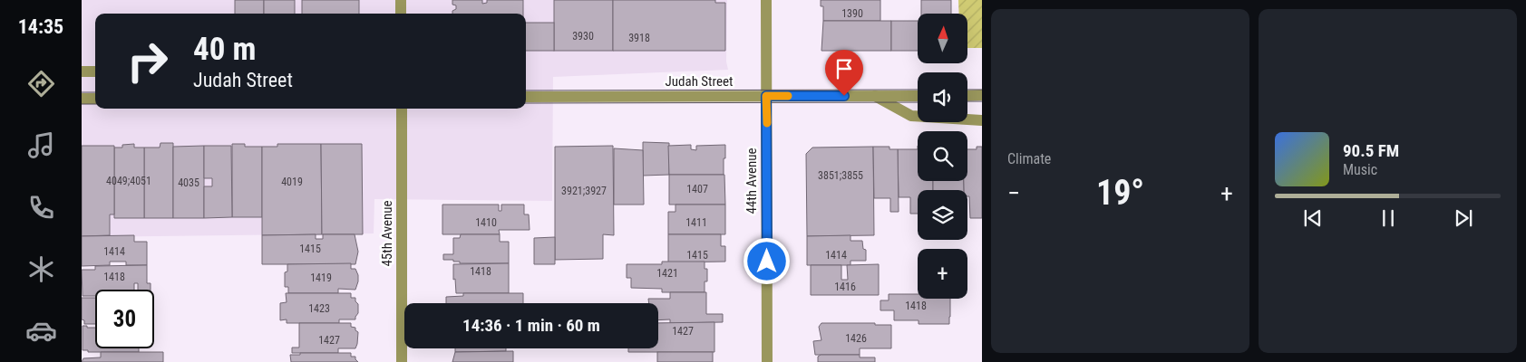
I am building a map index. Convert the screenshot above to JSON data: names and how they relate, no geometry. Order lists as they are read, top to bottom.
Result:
{
  "streets": {
    "street": ["Judah Street", "44th Avenue", "45th Avenue"]
  },
  "crossings": [
    ["Judah Street", "44th Avenue"]
  ],
  "house_numbers": [
    "1390",
    "3930",
    "3918",
    "3851;3855",
    "4049;4051",
    "4019",
    "4035",
    "1407",
    "3921;3927",
    "1410",
    "1411",
    "1415",
    "1414",
    "1415",
    "1414",
    "1418",
    "1421",
    "1418",
    "1419",
    "1416",
    "1418",
    "1423",
    "1427",
    "1426",
    "1427"
  ],
  "north": "top",
  "page": {
    "tabs": "14:35",
    "tile": "Climate",
    "map_buttons": "+",
    "turn": ["40 m", "Judah Street"],
    "song": ["90.5 FM", "Music"],
    "heat": ["−", "19°", "+"],
    "limit": "30",
    "trip": "14:36 · 1 min · 60 m"
  }
}
